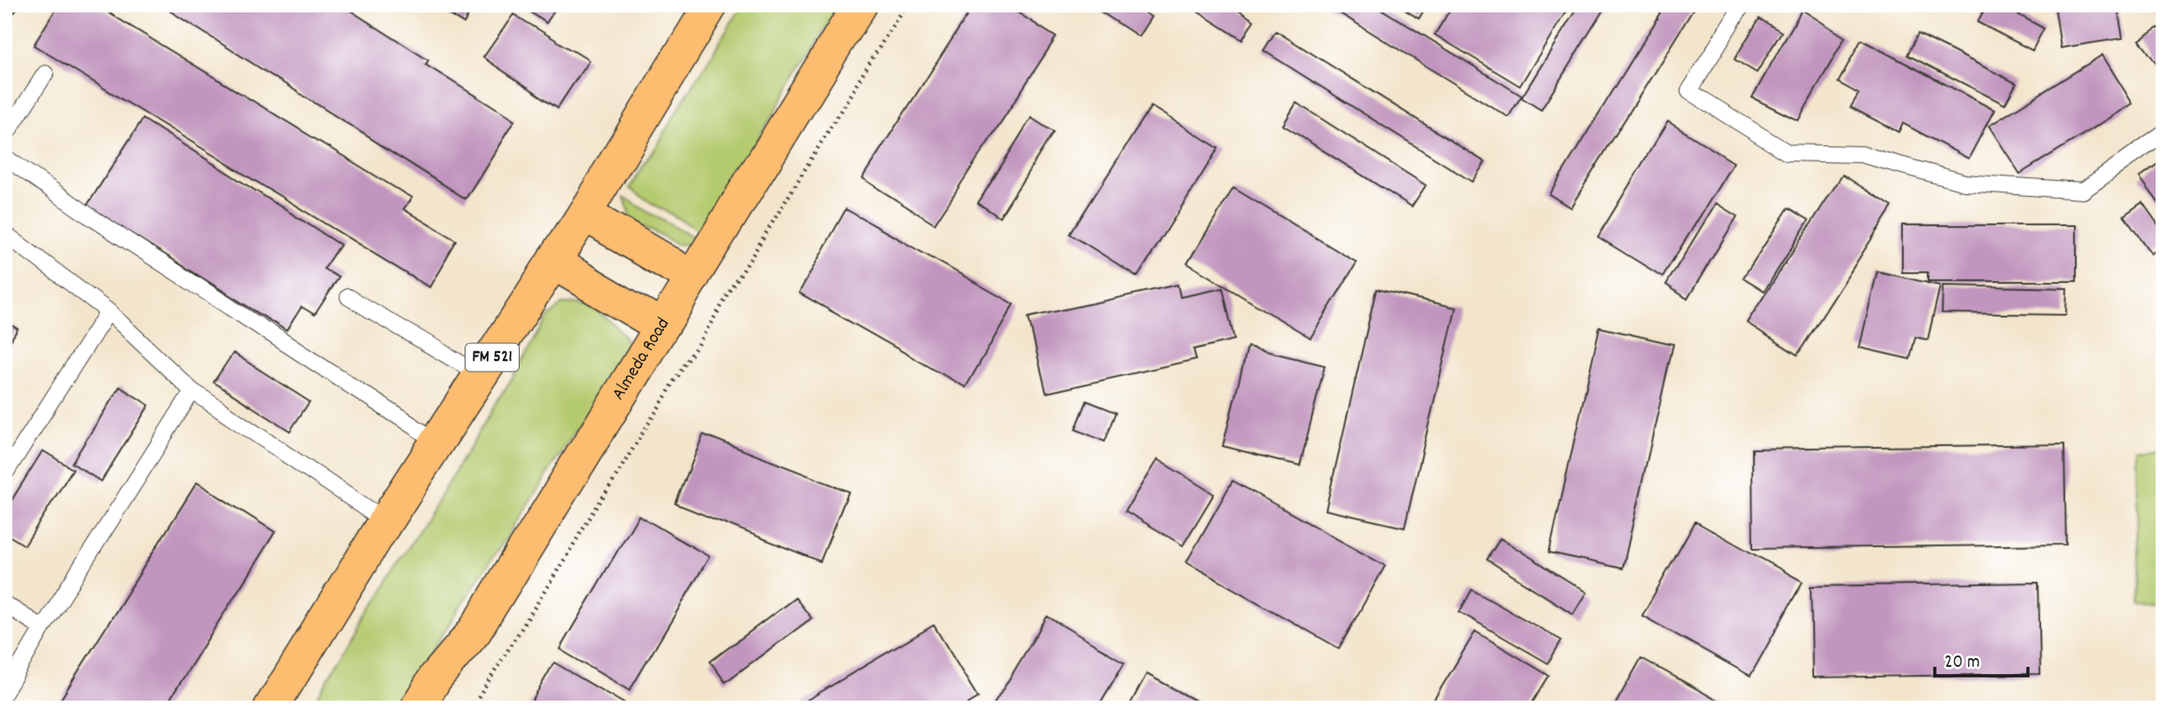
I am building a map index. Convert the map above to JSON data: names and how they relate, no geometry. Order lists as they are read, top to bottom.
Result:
{
  "streets": {
    "main road": ["FM 521", "Almeda Road"]
  },
  "scale_bar": "20 m"
}
